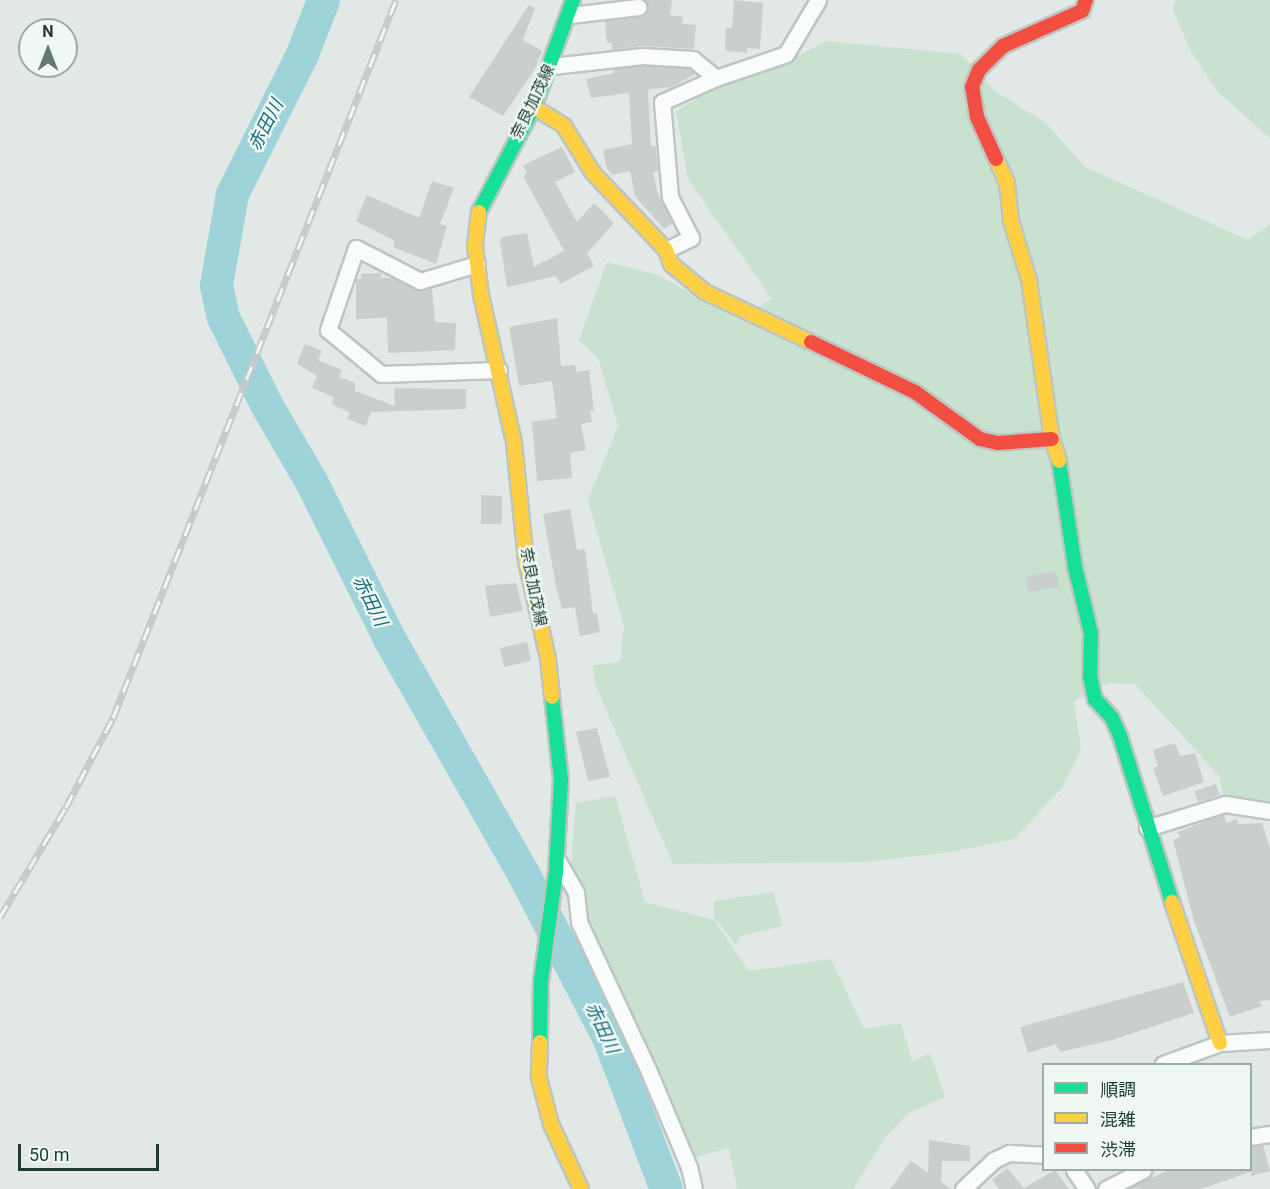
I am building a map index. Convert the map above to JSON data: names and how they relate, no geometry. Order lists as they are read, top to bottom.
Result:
{
  "streets": {
    "street": ["奈良加茂線"]
  },
  "water": ["赤田川"],
  "legend": ["順調", "混雑", "渋滞"],
  "scale_bar": "50 m",
  "north": "top"
}
